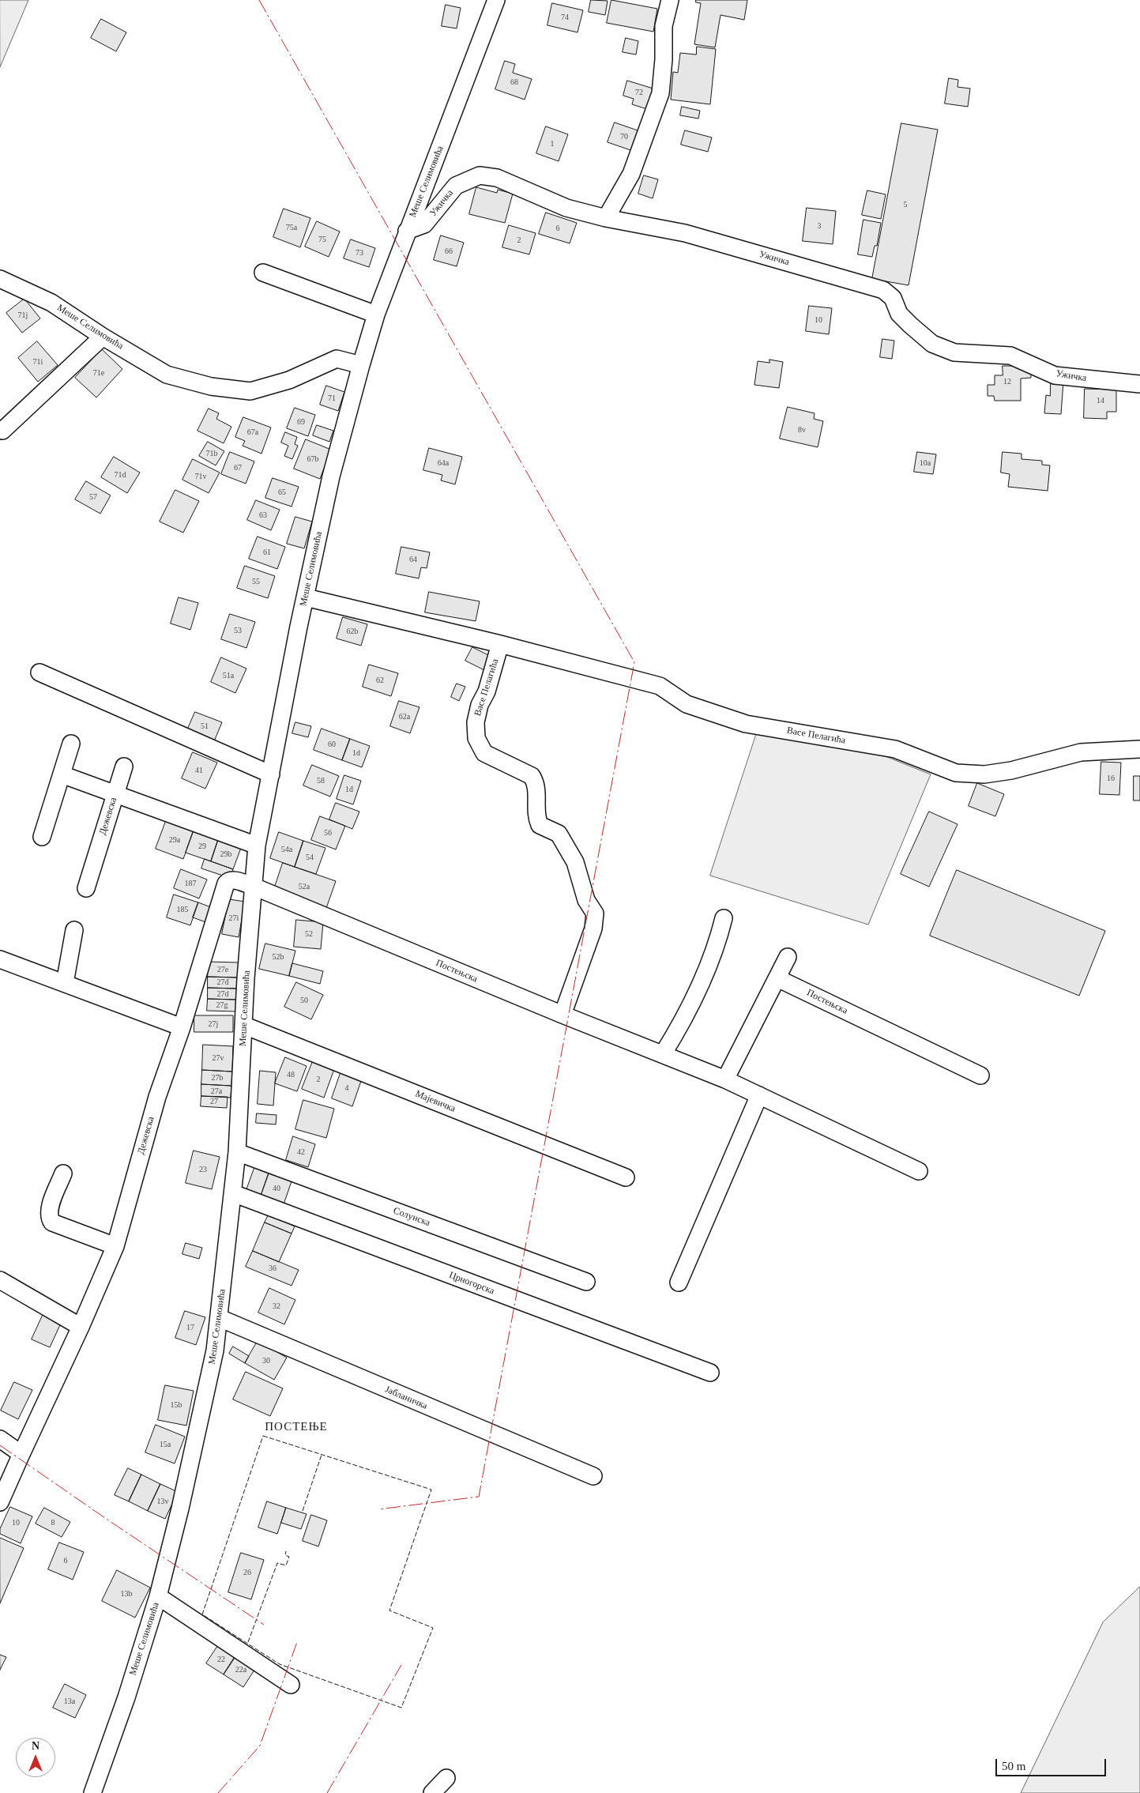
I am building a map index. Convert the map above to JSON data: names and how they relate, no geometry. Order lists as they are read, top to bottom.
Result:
{
  "streets": {
    "street": [
      "Меше Селимовића",
      "Ужичка",
      "Васе Пелагића",
      "Дежевска",
      "Постењска",
      "Мајевичка",
      "Солунска",
      "Црногорска",
      "Јабланичка"
    ]
  },
  "crossings": [
    ["Меше Селимовића", "Ужичка"],
    ["Меше Селимовића", "Васе Пелагића"],
    ["Меше Селимовића", "Дежевска"],
    ["Меше Селимовића", "Постењска"],
    ["Меше Селимовића", "Мајевичка"],
    ["Меше Селимовића", "Солунска"],
    ["Меше Селимовића", "Црногорска"],
    ["Меше Селимовића", "Јабланичка"],
    ["Васе Пелагића", "Постењска"],
    ["Дежевска", "Постењска"]
  ],
  "districts": ["ПОСТЕЊЕ"],
  "house_numbers": [
    "74",
    "68",
    "72",
    "70",
    "1",
    "5",
    "3",
    "75a",
    "6",
    "75",
    "2",
    "66",
    "73",
    "71j",
    "10",
    "71i",
    "71e",
    "12",
    "71",
    "14",
    "69",
    "8v",
    "67a",
    "71b",
    "67b",
    "64a",
    "10a",
    "67",
    "71d",
    "71v",
    "65",
    "57",
    "63",
    "61",
    "64",
    "55",
    "53",
    "62b",
    "51a",
    "62",
    "62a",
    "51",
    "60",
    "1d",
    "41",
    "16",
    "58",
    "1đ",
    "56",
    "29a",
    "29",
    "54a",
    "29b",
    "54",
    "187",
    "52a",
    "185",
    "27i",
    "52",
    "52b",
    "27e",
    "27đ",
    "27d",
    "50",
    "27g",
    "27j",
    "27v",
    "48",
    "27b",
    "2",
    "4",
    "27a",
    "27",
    "42",
    "23",
    "40",
    "36",
    "32",
    "17",
    "30",
    "15b",
    "15a",
    "13v",
    "10",
    "8",
    "6",
    "26",
    "13b",
    "22",
    "22a",
    "13a"
  ],
  "scale_bar": "50 m",
  "north": "top"
}
